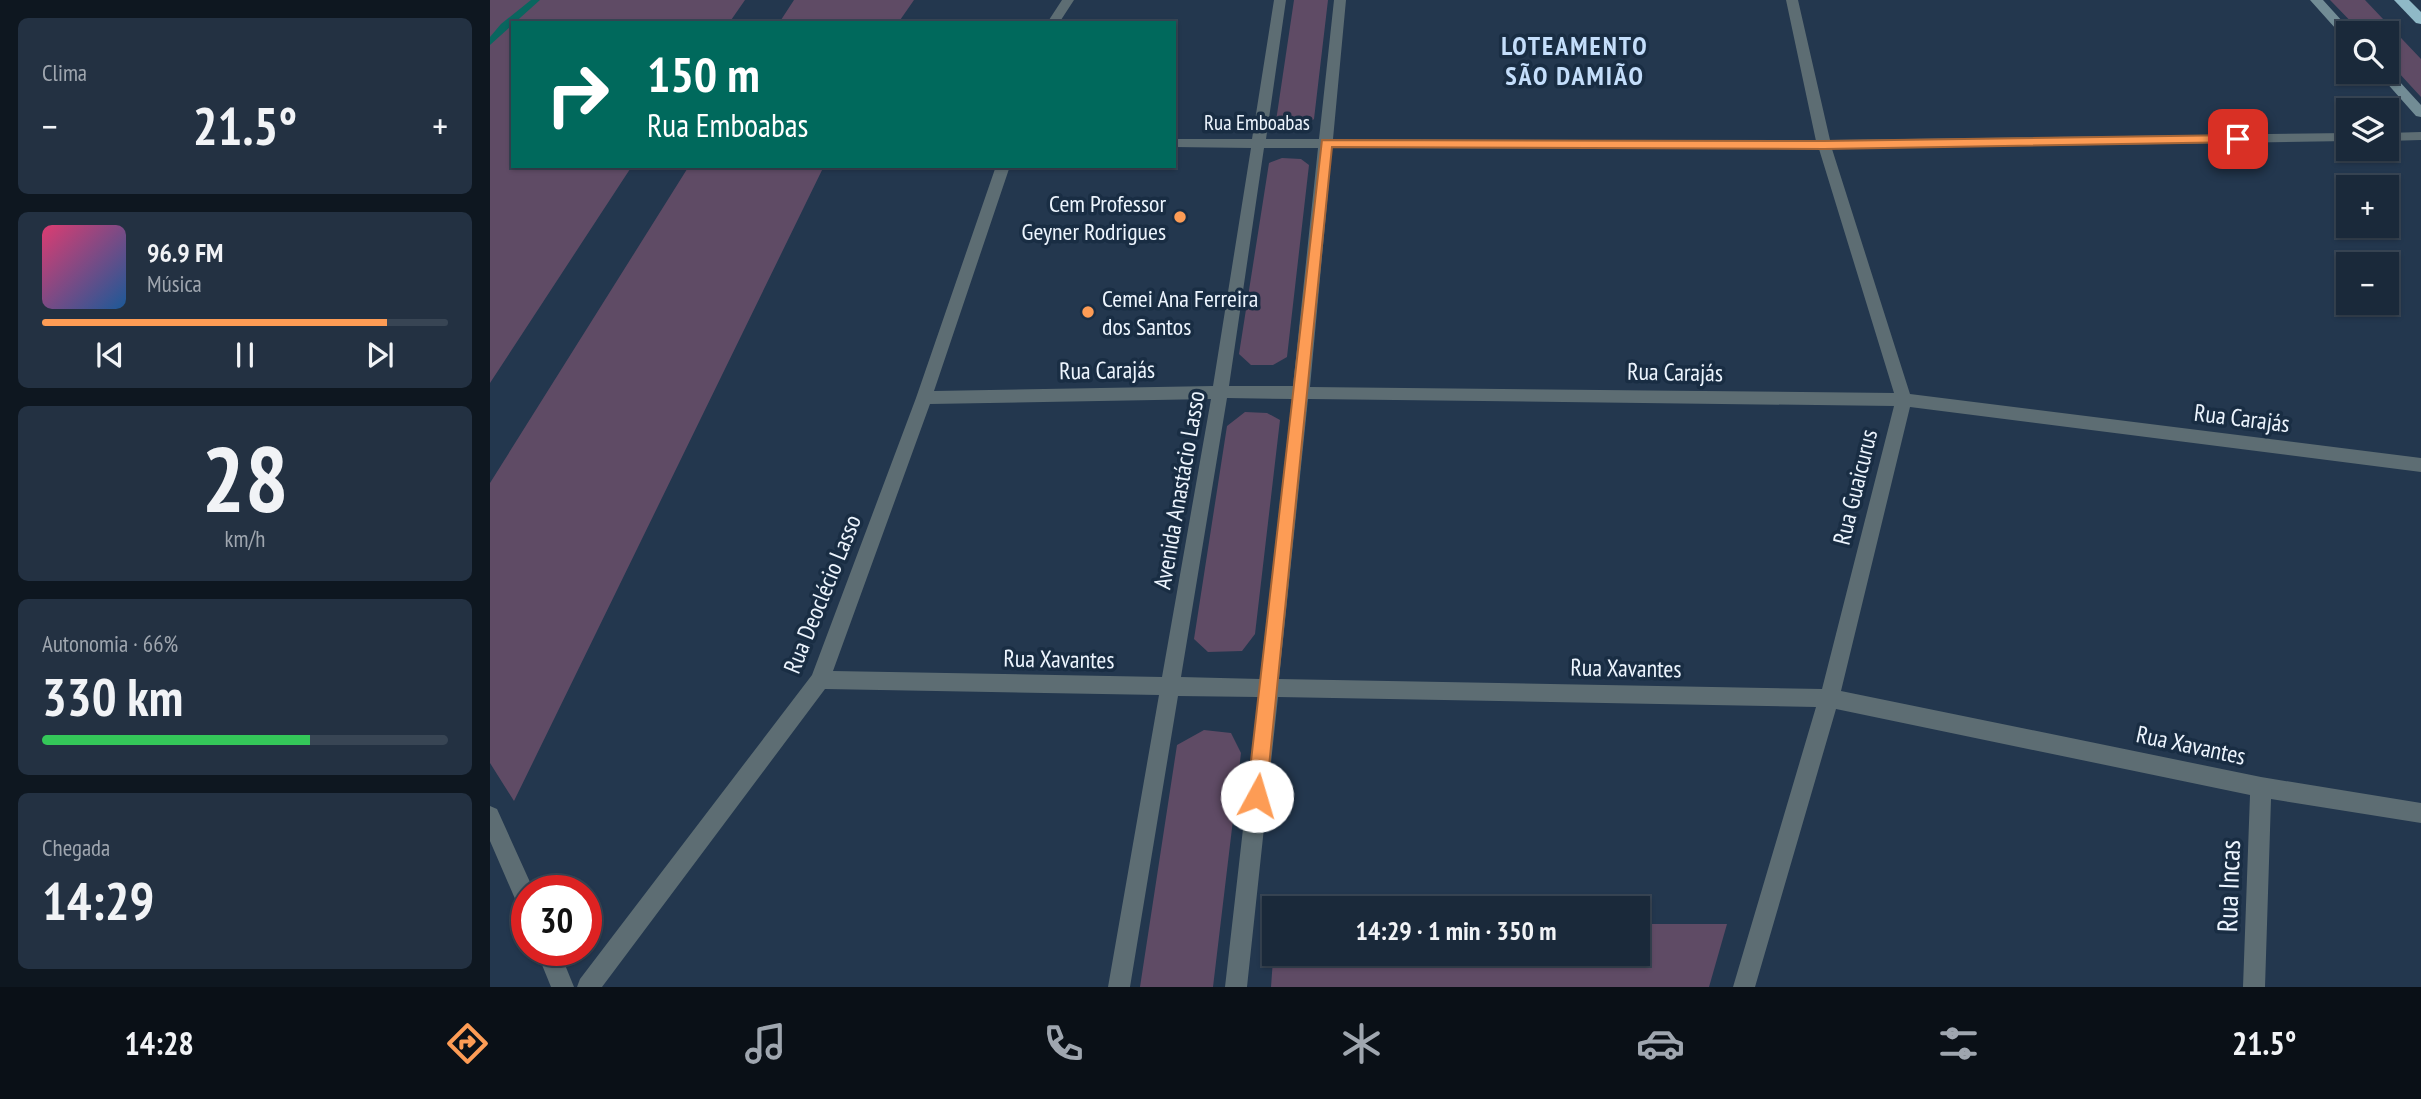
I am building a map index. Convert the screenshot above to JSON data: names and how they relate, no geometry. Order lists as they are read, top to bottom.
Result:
{
  "streets": {
    "street": [
      "Rua Emboabas",
      "Rua Carajás",
      "Rua Guaicurus",
      "Avenida Anastácio Lasso",
      "Rua Deoclécio Lasso",
      "Rua Xavantes",
      "Rua Incas"
    ]
  },
  "crossings": [
    ["Rua Emboabas", "Avenida Anastácio Lasso"],
    ["Rua Carajás", "Rua Guaicurus"],
    ["Rua Carajás", "Avenida Anastácio Lasso"],
    ["Rua Carajás", "Rua Deoclécio Lasso"],
    ["Rua Guaicurus", "Rua Xavantes"],
    ["Avenida Anastácio Lasso", "Rua Xavantes"],
    ["Rua Deoclécio Lasso", "Rua Xavantes"],
    ["Rua Xavantes", "Rua Incas"]
  ],
  "districts": ["LOTEAMENTO SÃO DAMIÃO"],
  "places": ["Cem Professor Geyner Rodrigues", "Cemei Ana Ferreira dos Santos"],
  "page": {
    "tile": [
      "Clima",
      ["28", "km/h"],
      ["Autonomia · 66%", "330 km"],
      ["Chegada", "14:29"]
    ],
    "map_buttons": ["+", "−"],
    "turn": ["150 m", "Rua Emboabas"],
    "heat": ["−", "21.5°", "+"],
    "song": ["96.9 FM", "Música"],
    "limit": "30",
    "trip": "14:29 · 1 min · 350 m",
    "tabs": ["14:28", "21.5°"]
  }
}
